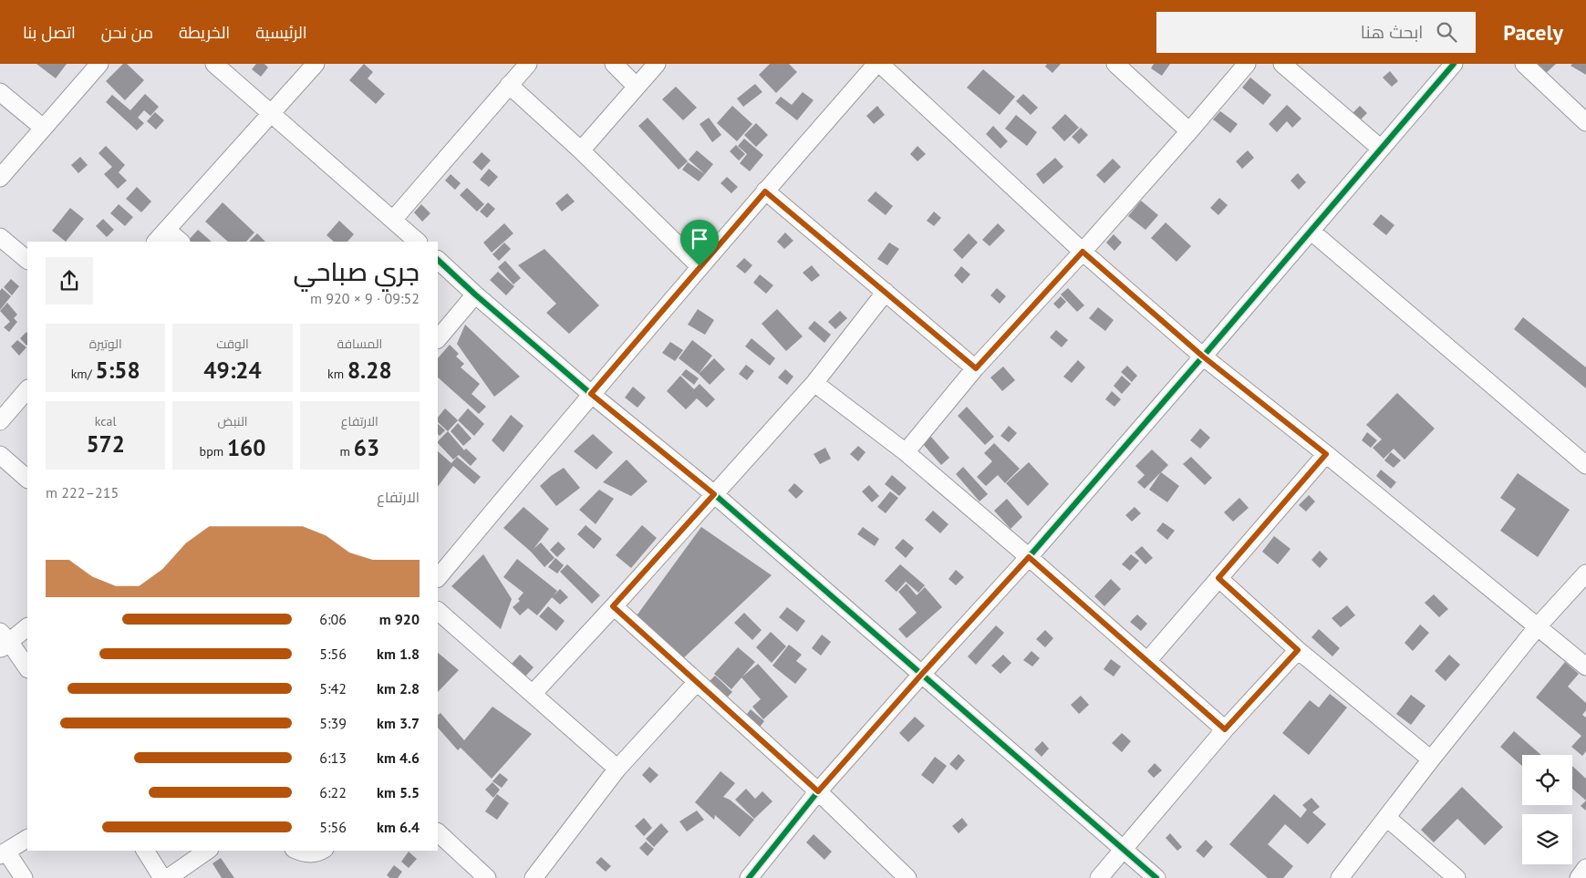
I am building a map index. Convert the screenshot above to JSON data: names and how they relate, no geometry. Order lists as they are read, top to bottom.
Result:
{
  "page": {
    "header": "Pacely",
    "search": "ابحث هنا",
    "nav": [
      "الرئيسية",
      "الخريطة",
      "من نحن",
      "اتصل بنا"
    ],
    "heading": ["جري صباحي", "09:52 · 9 × 920 m"],
    "stats": [
      ["المسافة", "8.28 km"],
      ["الوقت", "49:24"],
      ["الوتيرة", "5:58 /km"],
      ["الارتفاع", "63 m"],
      ["النبض", "160 bpm"],
      ["kcal", "572"]
    ],
    "chart": ["الارتفاع", "215–222 m"],
    "list": [
      {
        "name": "920 m",
        "note": "6:06"
      },
      {
        "name": "1.8 km",
        "note": "5:56"
      },
      {
        "name": "2.8 km",
        "note": "5:42"
      },
      {
        "name": "3.7 km",
        "note": "5:39"
      },
      {
        "name": "4.6 km",
        "note": "6:13"
      },
      {
        "name": "5.5 km",
        "note": "6:22"
      },
      {
        "name": "6.4 km",
        "note": "5:56"
      }
    ]
  }
}
